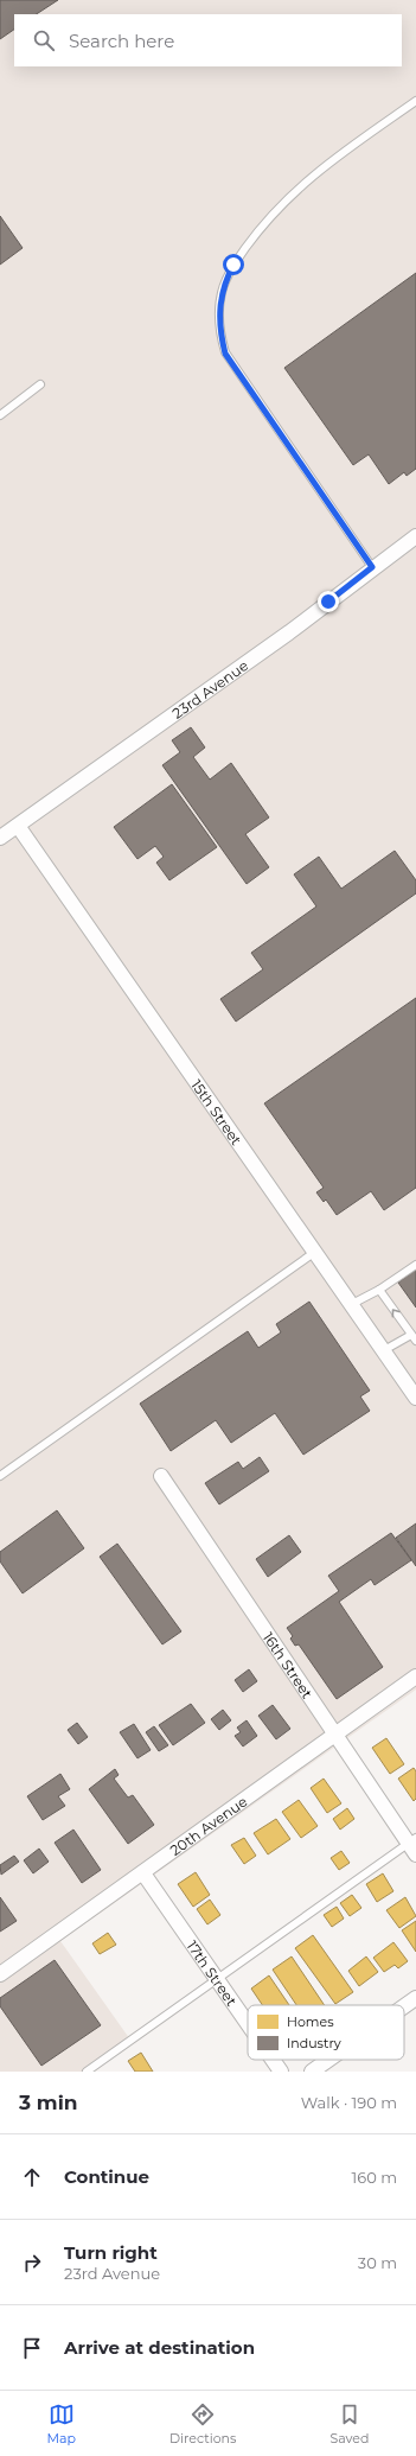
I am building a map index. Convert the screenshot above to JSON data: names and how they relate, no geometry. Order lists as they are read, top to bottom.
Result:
{
  "streets": {
    "street": [
      "23rd Avenue",
      "15th Street",
      "16th Street",
      "20th Avenue",
      "17th Street"
    ]
  },
  "crossings": [
    ["23rd Avenue", "15th Street"],
    ["16th Street", "20th Avenue"],
    ["20th Avenue", "17th Street"]
  ],
  "legend": ["Homes", "Industry"],
  "page": {
    "search": "Search here",
    "heading": ["3 min", "Walk · 190 m"],
    "list": [
      ["Continue", "160 m"],
      ["Turn right", "23rd Avenue", "30 m"],
      "Arrive at destination"
    ],
    "nav": ["Map", "Directions", "Saved"]
  }
}
